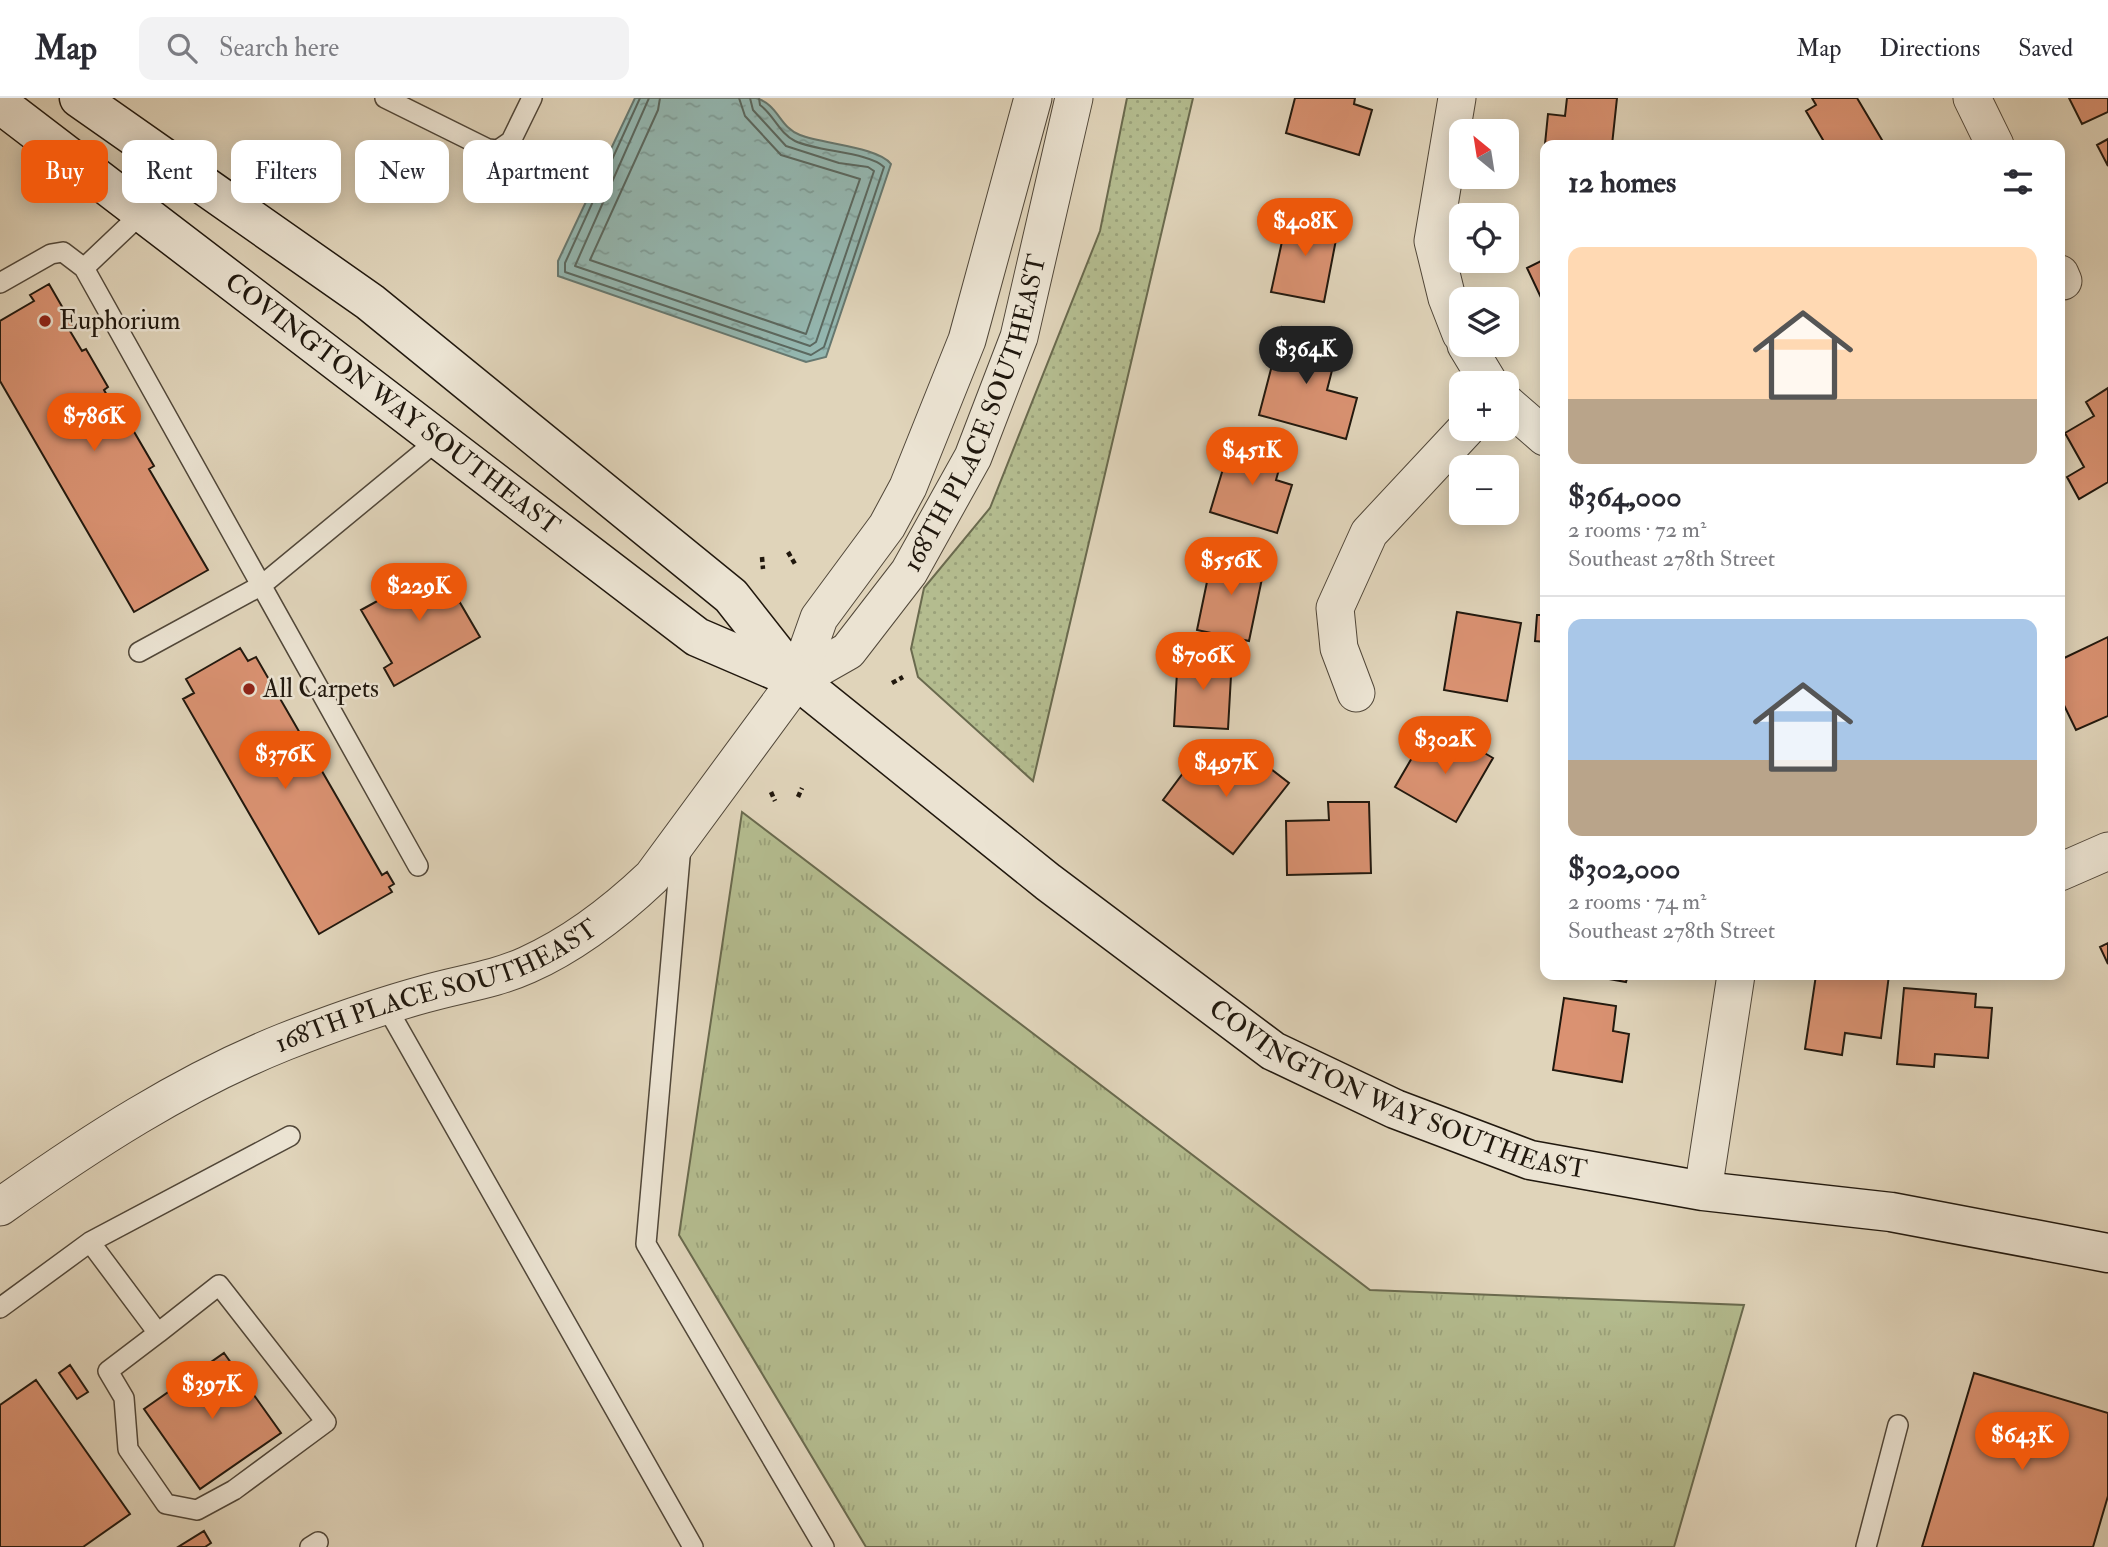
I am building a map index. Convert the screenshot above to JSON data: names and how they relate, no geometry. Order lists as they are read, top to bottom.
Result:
{
  "streets": {
    "street": ["COVINGTON WAY SOUTHEAST", "168TH PLACE SOUTHEAST"]
  },
  "crossings": [
    ["COVINGTON WAY SOUTHEAST", "168TH PLACE SOUTHEAST"]
  ],
  "places": ["Euphorium", "All Carpets"],
  "north": "top left",
  "page": {
    "header": "Map",
    "search": "Search here",
    "nav": ["Map", "Directions", "Saved"],
    "map_buttons": ["+", "−"],
    "chip": [
      "Buy",
      "Rent",
      "Filters",
      "New",
      "Apartment"
    ],
    "heading": "12 homes",
    "price": [
      "$408K",
      "$364K",
      "$786K",
      "$451K",
      "$556K",
      "$229K",
      "$706K",
      "$302K",
      "$376K",
      "$497K",
      "$397K",
      "$643K"
    ],
    "list": [
      {
        "name": "$364,000",
        "note": "2 rooms · 72 m² · Southeast 278th Street"
      },
      {
        "name": "$302,000",
        "note": "2 rooms · 74 m² · Southeast 278th Street"
      }
    ]
  }
}
